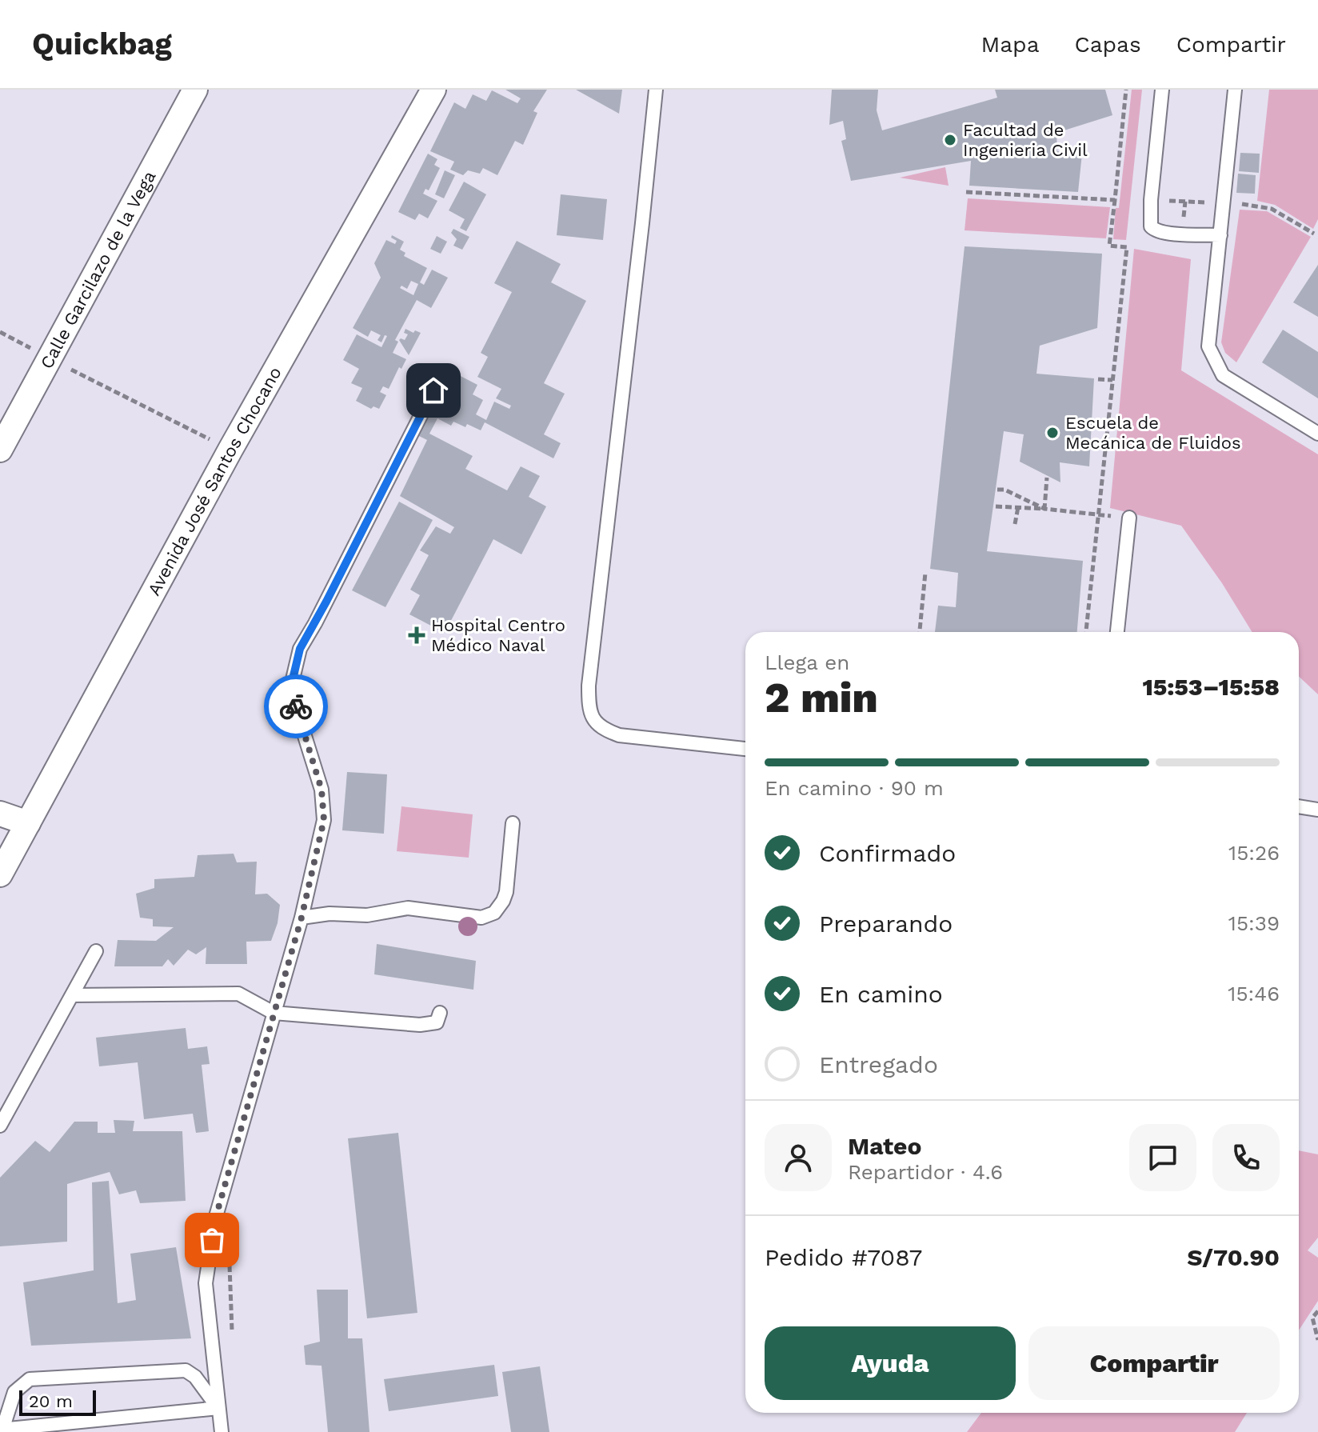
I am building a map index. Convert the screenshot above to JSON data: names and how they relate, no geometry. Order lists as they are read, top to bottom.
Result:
{
  "streets": {
    "street": ["Calle Garcilazo de la Vega", "Avenida José Santos Chocano"]
  },
  "places": {
    "other": ["Facultad de Ingenieria Civil", "Escuela de Mecánica de Fluidos"],
    "health": ["Hospital Centro Médico Naval"]
  },
  "scale_bar": "20 m",
  "page": {
    "header": "Quickbag",
    "nav": ["Mapa", "Capas", "Compartir"],
    "heading": ["2 min", "Llega en", "15:53–15:58"],
    "panel": [
      "Mateo",
      "Repartidor · 4.6",
      "Pedido #7087",
      "S/70.90"
    ],
    "bar": "En camino · 90 m",
    "list": [
      ["Confirmado", "15:26"],
      ["Preparando", "15:39"],
      ["En camino", "15:46"],
      "Entregado"
    ],
    "buttons": ["Ayuda", "Compartir"],
    "scale": "20 m"
  }
}
